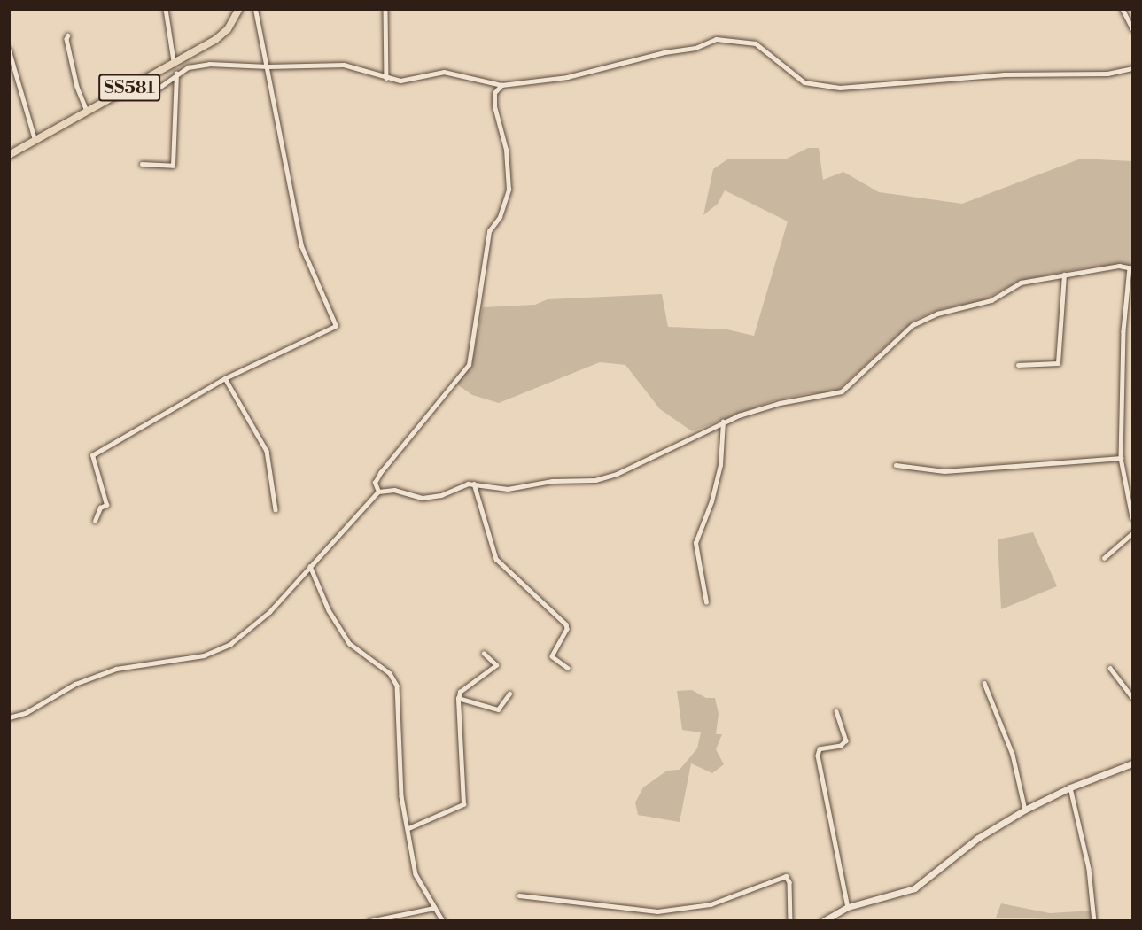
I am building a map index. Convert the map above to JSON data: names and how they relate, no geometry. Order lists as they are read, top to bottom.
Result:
{
  "streets": {
    "main road": ["SS581"]
  }
}
